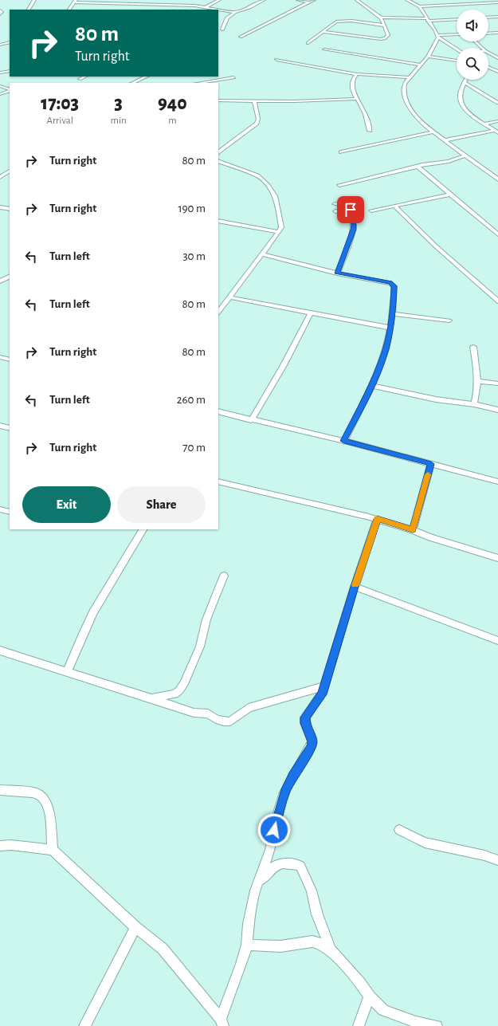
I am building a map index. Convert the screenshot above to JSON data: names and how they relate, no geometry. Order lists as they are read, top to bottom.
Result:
{
  "page": {
    "turn": ["80 m", "Turn right"],
    "eta": [
      "17:03",
      "Arrival",
      "3",
      "min",
      "940",
      "m"
    ],
    "list": [
      {
        "name": "Turn right",
        "value": "80 m"
      },
      {
        "name": "Turn right",
        "value": "190 m"
      },
      {
        "name": "Turn left",
        "value": "30 m"
      },
      {
        "name": "Turn left",
        "value": "80 m"
      },
      {
        "name": "Turn right",
        "value": "80 m"
      },
      {
        "name": "Turn left",
        "value": "260 m"
      },
      {
        "name": "Turn right",
        "value": "70 m"
      }
    ],
    "buttons": ["Exit", "Share"]
  }
}
